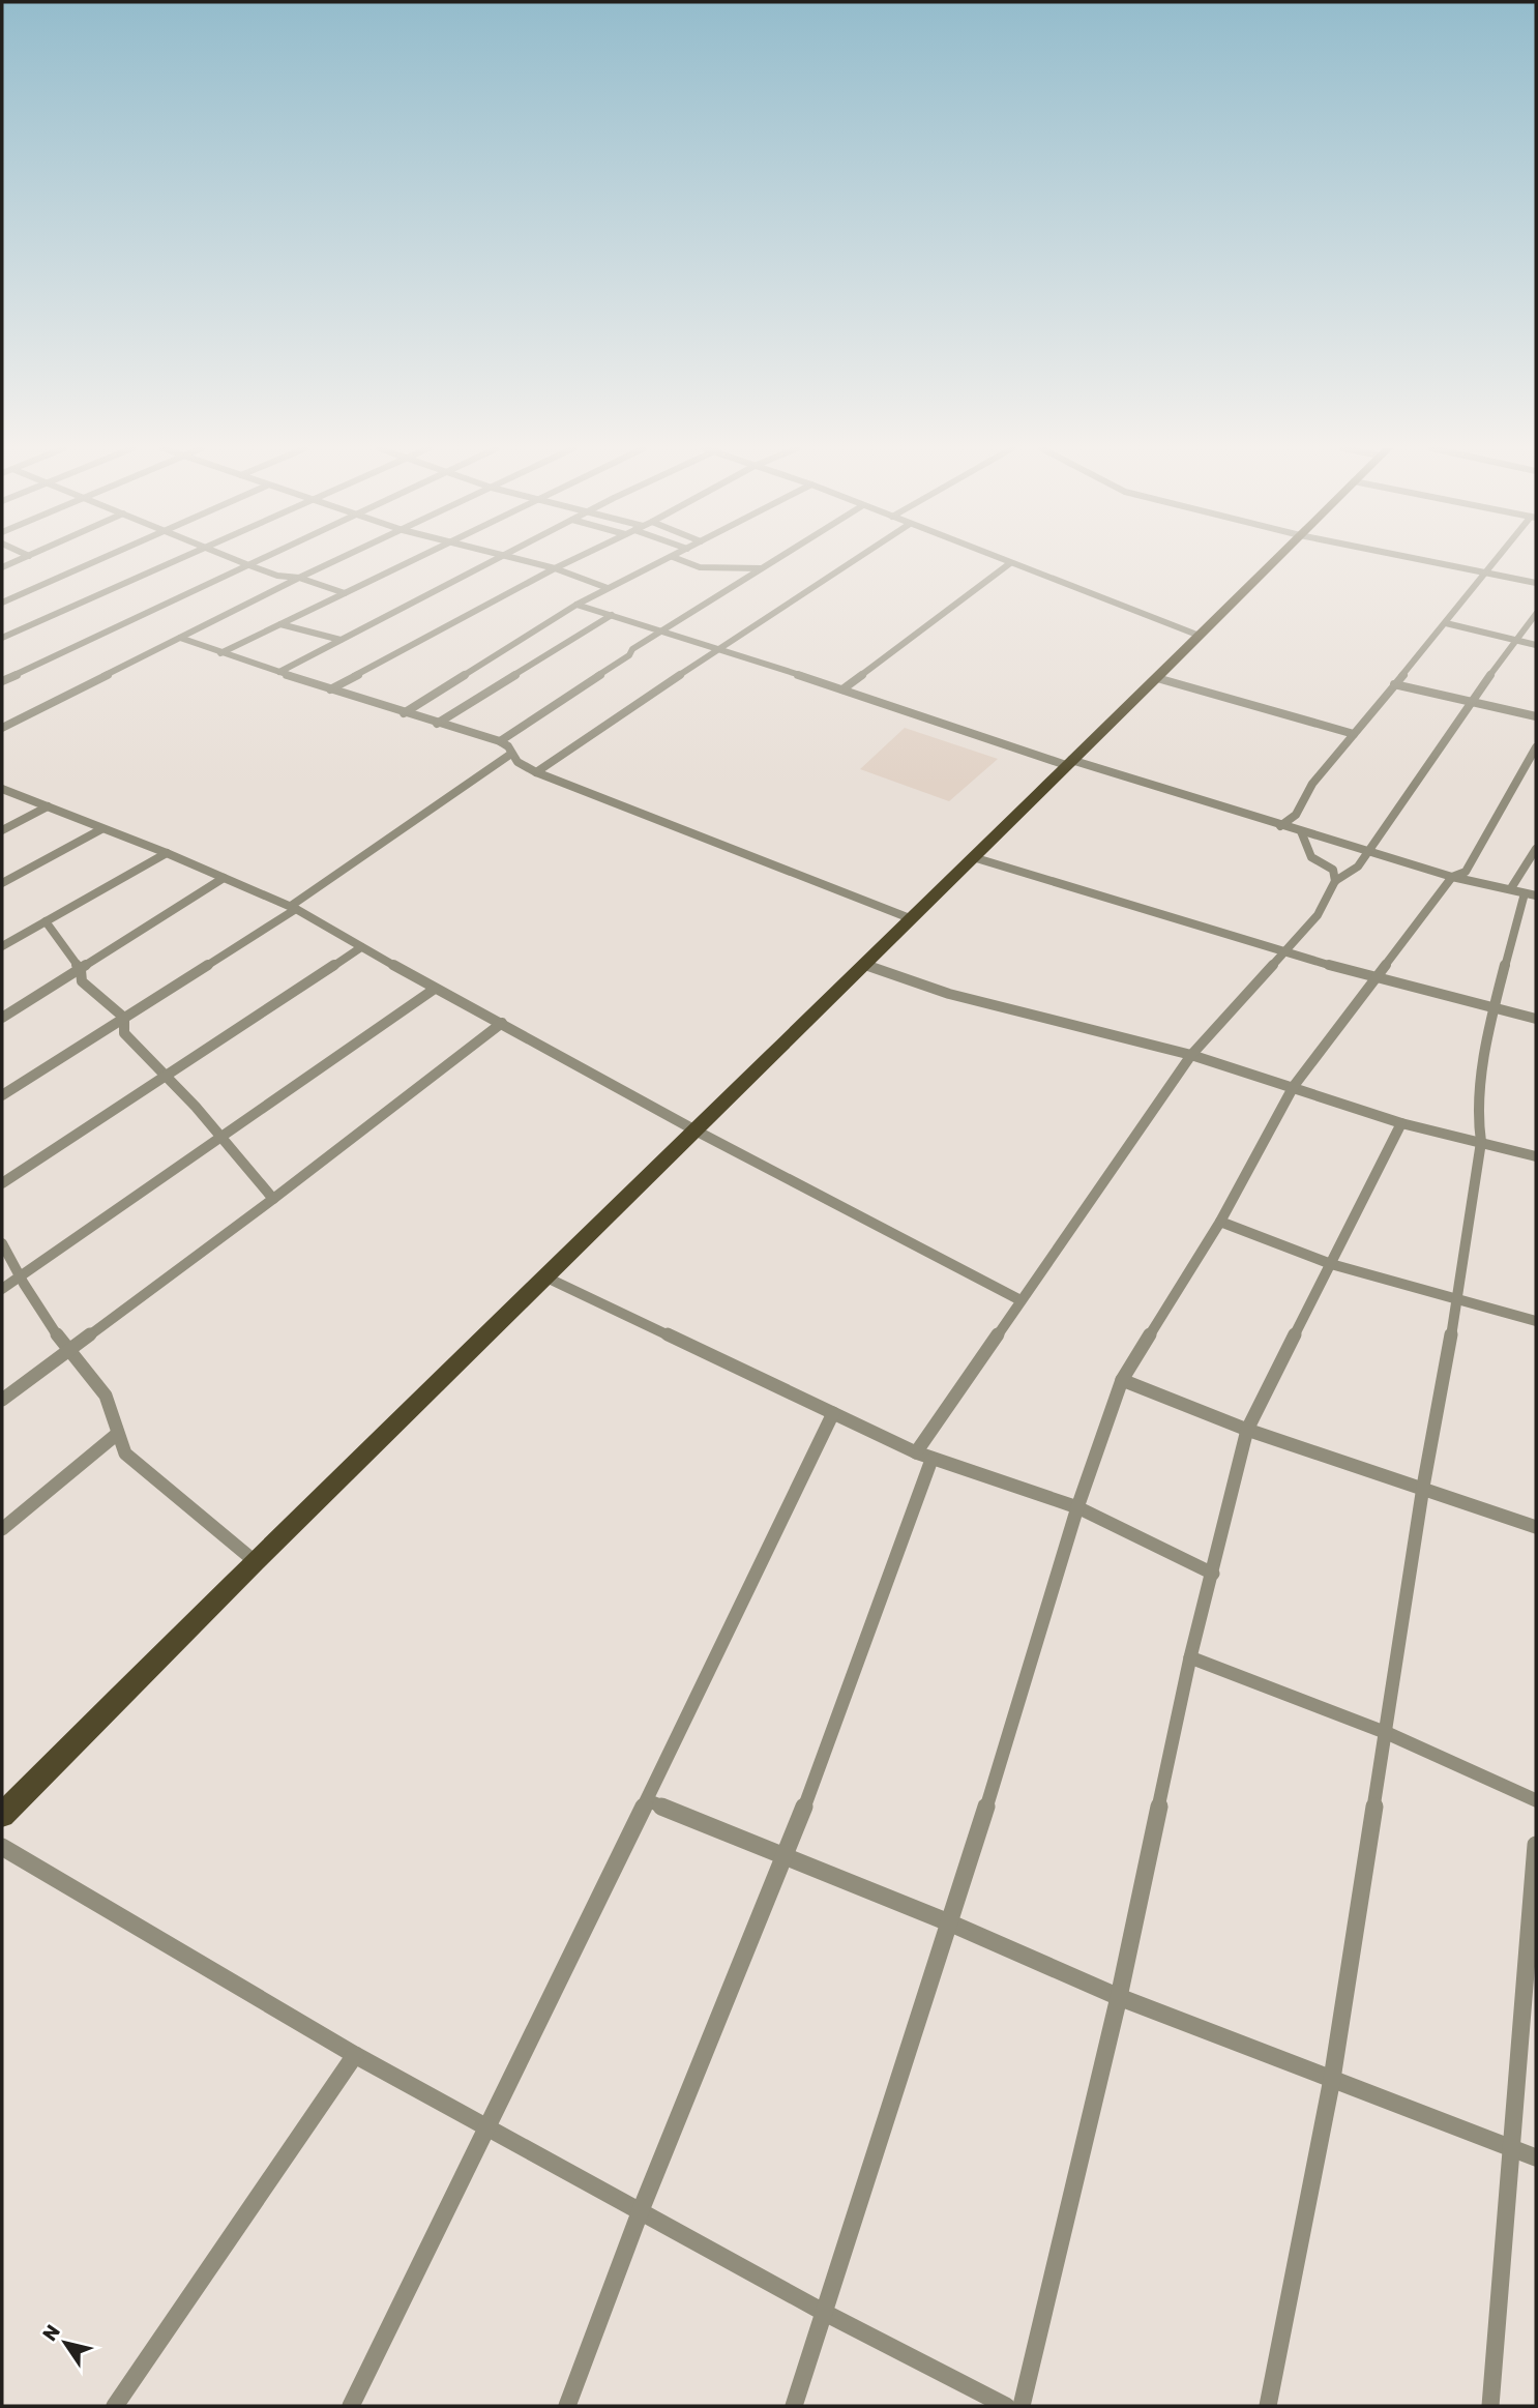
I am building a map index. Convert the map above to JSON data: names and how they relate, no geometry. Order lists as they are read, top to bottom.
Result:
{
  "north": "top left"
}
